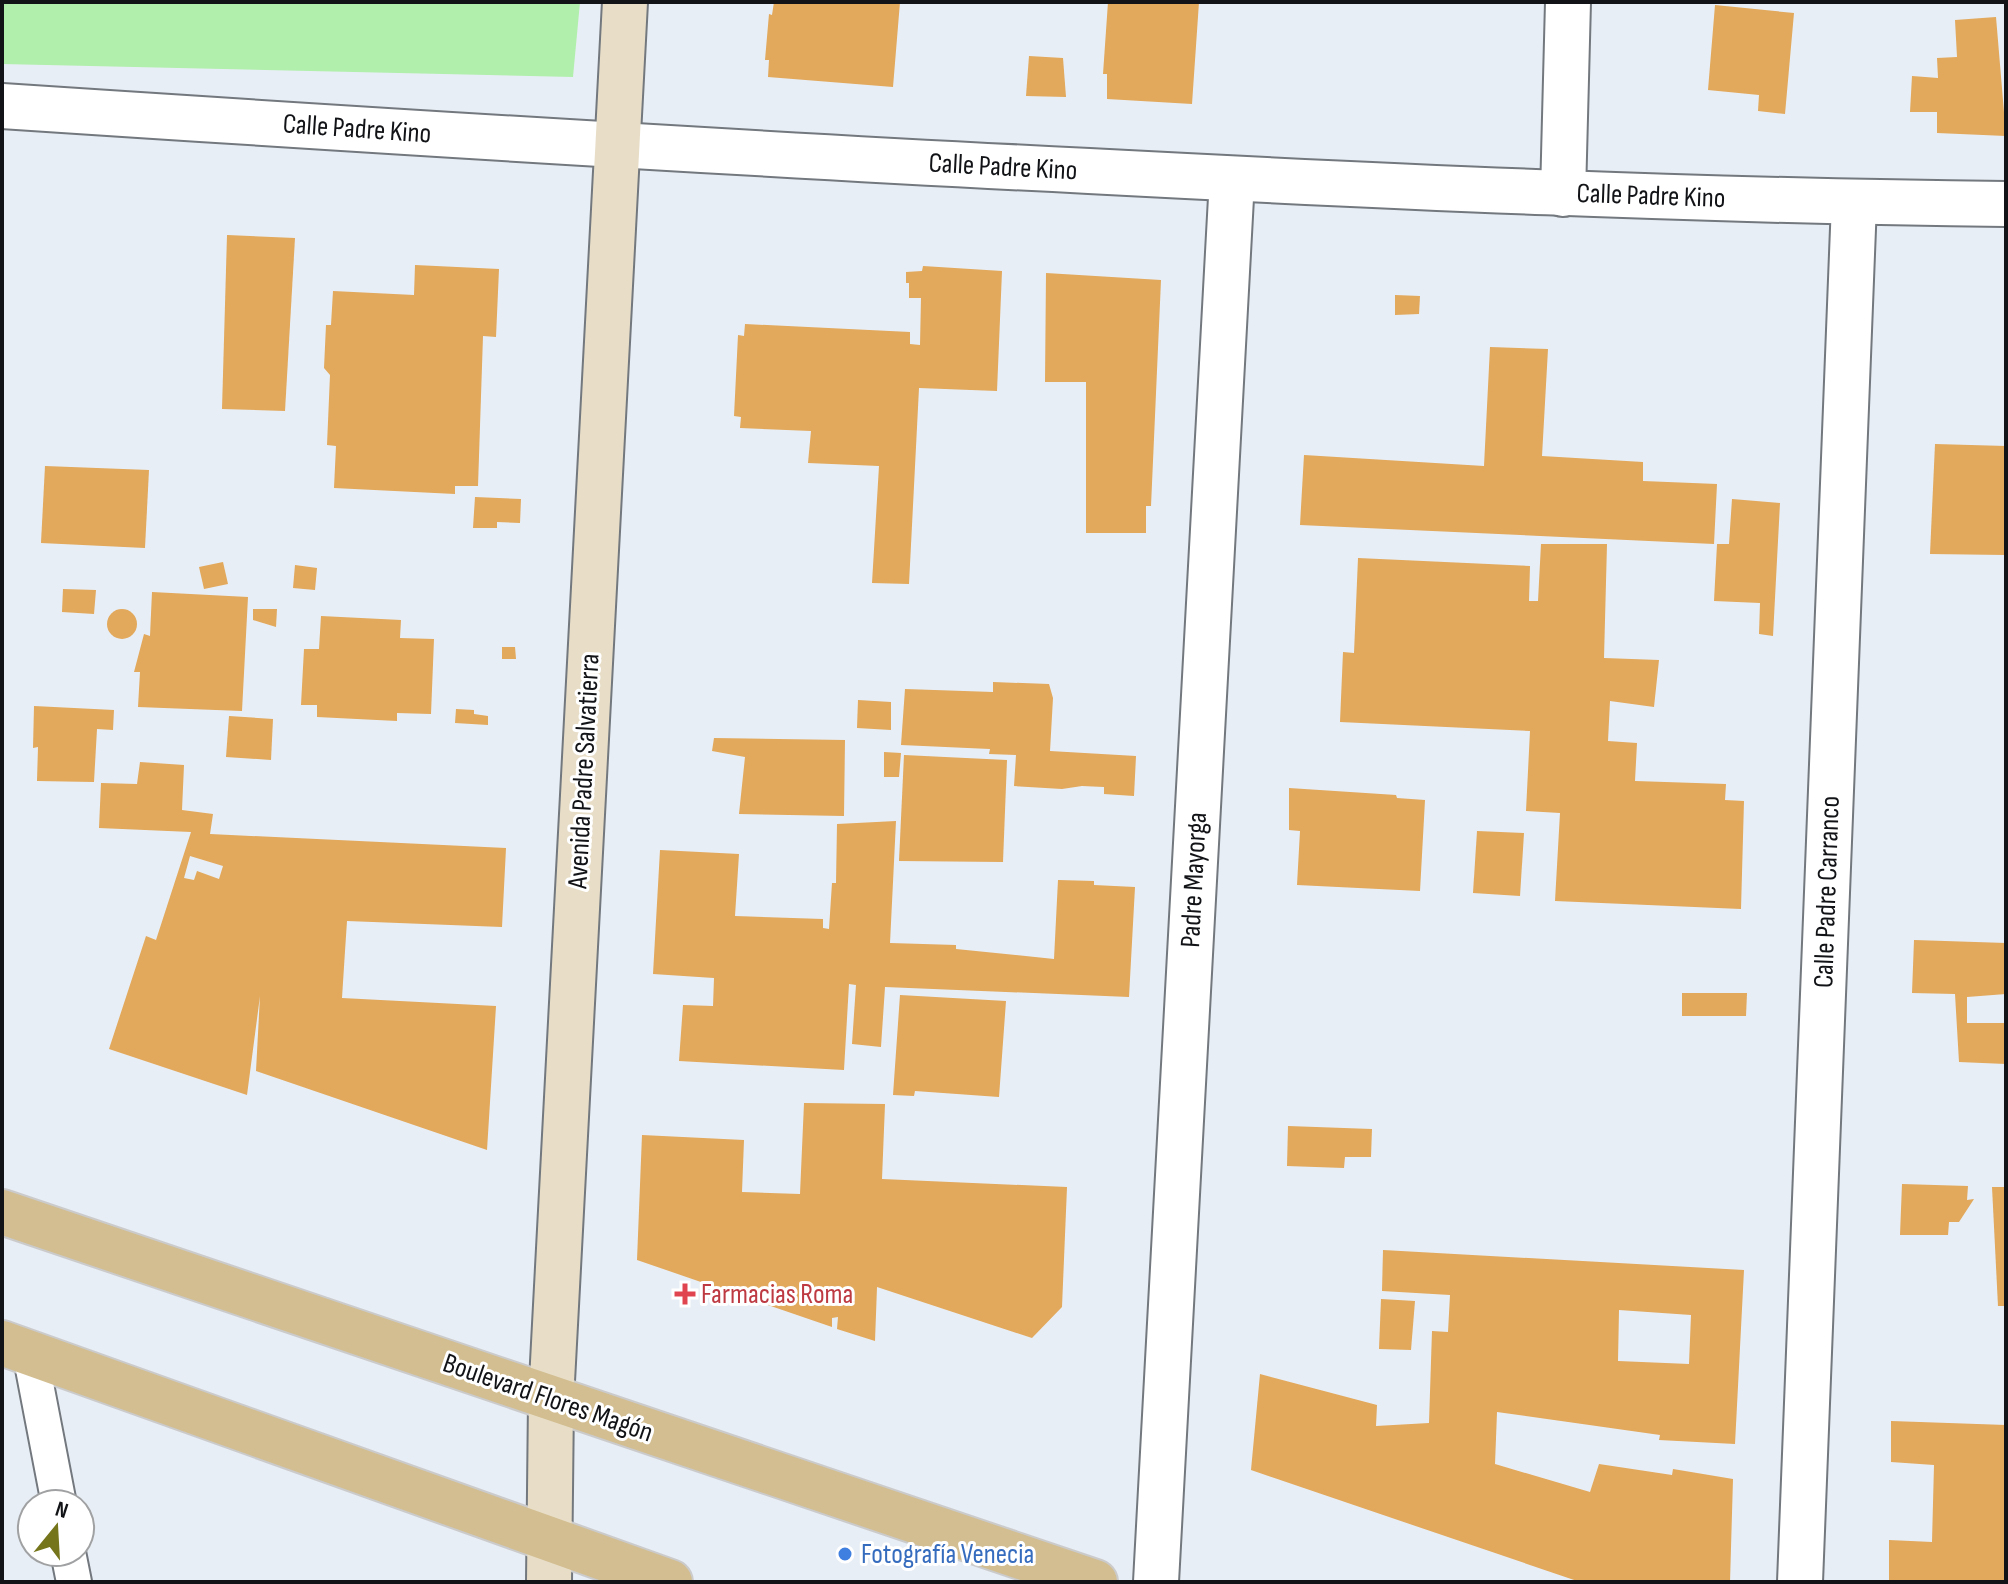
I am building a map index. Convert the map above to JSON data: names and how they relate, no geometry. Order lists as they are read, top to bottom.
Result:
{
  "streets": {
    "main road": ["Avenida Padre Salvatierra", "Boulevard Flores Magón"],
    "street": ["Calle Padre Kino", "Padre Mayorga", "Calle Padre Carranco"]
  },
  "crossings": [
    ["Calle Padre Kino", "Avenida Padre Salvatierra"],
    ["Calle Padre Kino", "Padre Mayorga"],
    ["Calle Padre Kino", "Calle Padre Carranco"],
    ["Avenida Padre Salvatierra", "Boulevard Flores Magón"]
  ],
  "places": {
    "health": ["Farmacias Roma"],
    "other": ["Fotografía Venecia"]
  },
  "north": "top"
}
